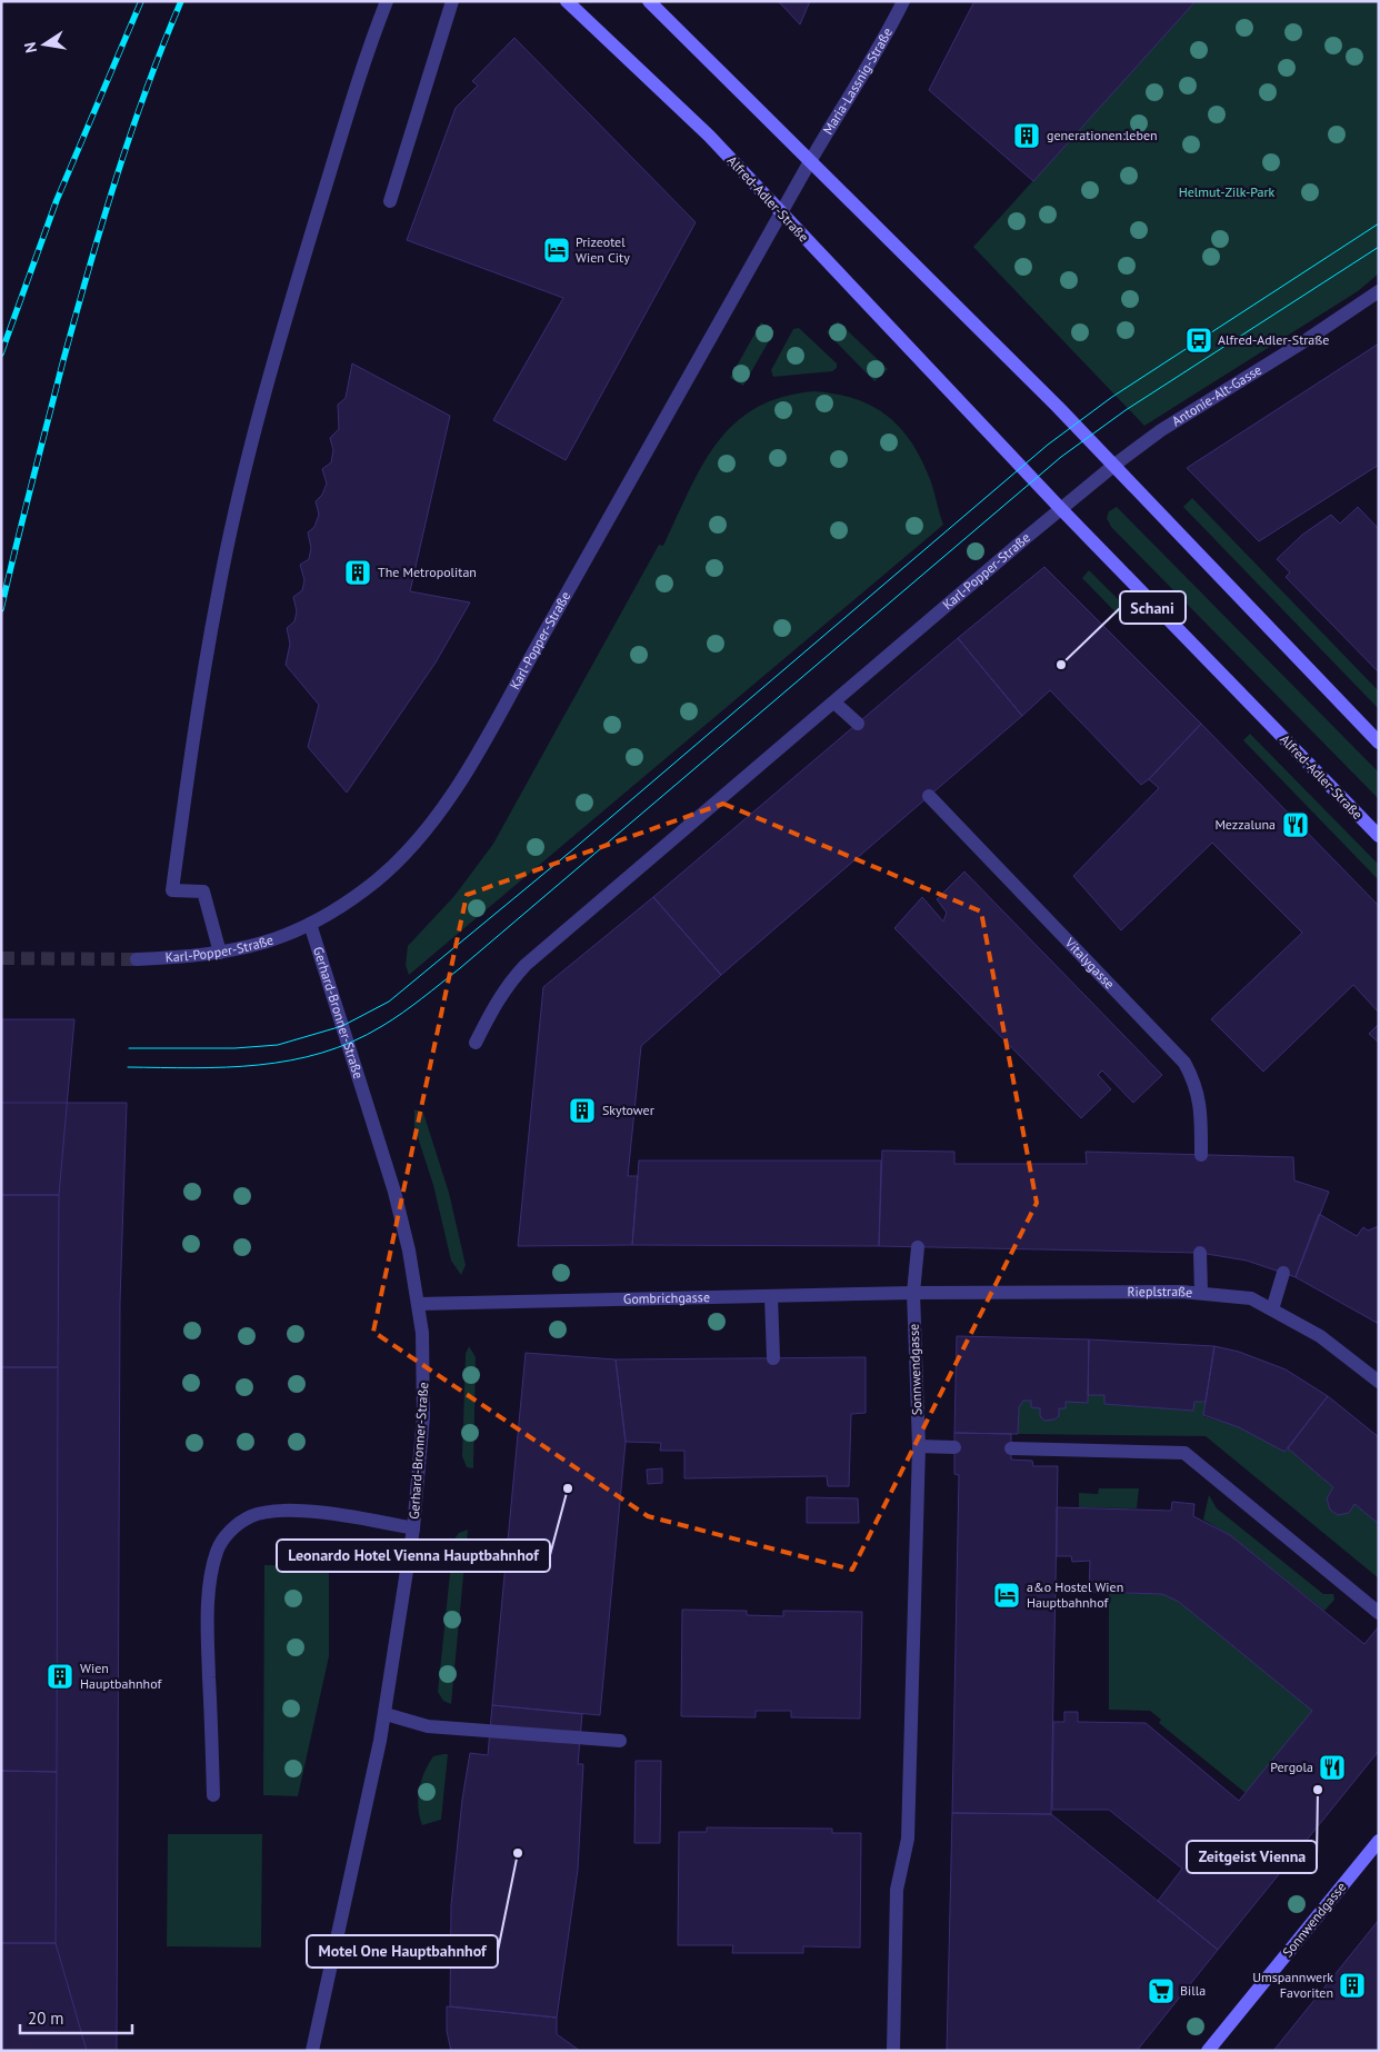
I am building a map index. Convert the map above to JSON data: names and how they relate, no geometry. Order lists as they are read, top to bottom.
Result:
{
  "streets": {
    "street": [
      "Maria-Lassnig-Straße",
      "Alfred-Adler-Straße",
      "Antonie-Alt-Gasse",
      "Karl-Popper-Straße",
      "Vitalygasse",
      "Gerhard-Bronner-Straße",
      "Rieplstraße",
      "Gombrichgasse",
      "Sonnwendgasse"
    ]
  },
  "crossings": [
    ["Maria-Lassnig-Straße", "Karl-Popper-Straße"],
    ["Alfred-Adler-Straße", "Antonie-Alt-Gasse"],
    ["Alfred-Adler-Straße", "Karl-Popper-Straße"],
    ["Antonie-Alt-Gasse", "Karl-Popper-Straße"],
    ["Karl-Popper-Straße", "Gerhard-Bronner-Straße"],
    ["Gerhard-Bronner-Straße", "Gombrichgasse"],
    ["Rieplstraße", "Gombrichgasse"],
    ["Rieplstraße", "Sonnwendgasse"],
    ["Gombrichgasse", "Sonnwendgasse"]
  ],
  "parks": ["Helmut-Zilk-Park"],
  "places": {
    "building": [
      "generationen:leben",
      "The Metropolitan",
      "Skytower",
      "Wien Hauptbahnhof",
      "Umspannwerk Favoriten"
    ],
    "hotel": ["Prizeotel Wien City", "a&o Hostel Wien Hauptbahnhof"],
    "bus stop": ["Alfred-Adler-Straße"],
    "other": [
      "Schani",
      "Leonardo Hotel Vienna Hauptbahnhof",
      "Zeitgeist Vienna",
      "Motel One Hauptbahnhof"
    ],
    "restaurant": ["Mezzaluna", "Pergola"],
    "supermarket": ["Billa"]
  },
  "scale_bar": "20 m",
  "north": "left"
}
